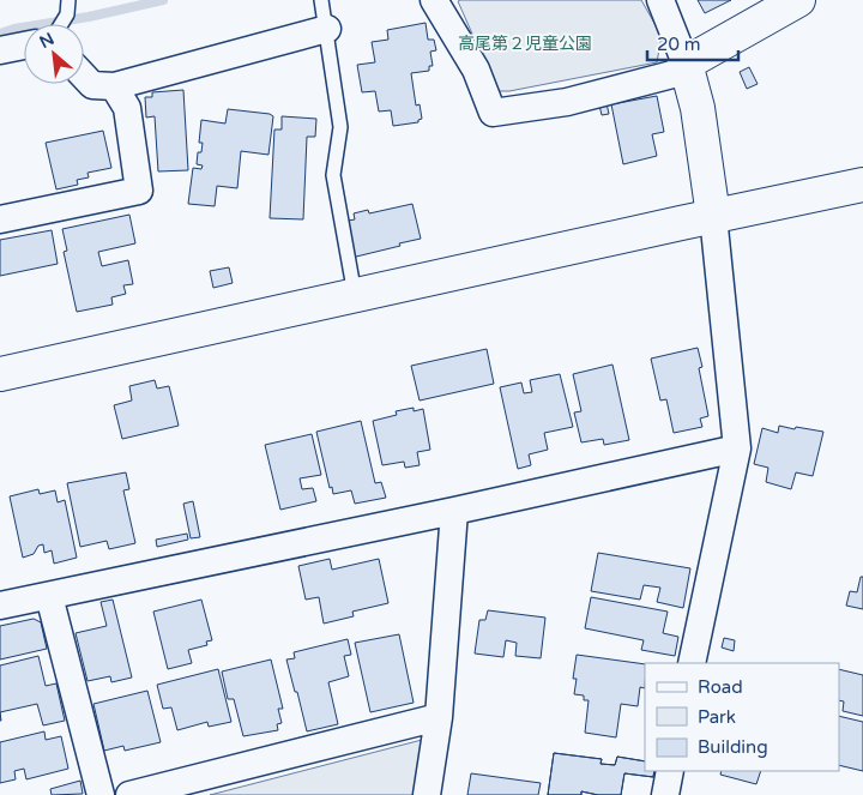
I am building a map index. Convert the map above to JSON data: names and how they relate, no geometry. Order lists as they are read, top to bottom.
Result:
{
  "parks": ["高尾第２児童公園"],
  "legend": ["Road", "Park", "Building"],
  "scale_bar": "20 m",
  "north": "top left"
}
